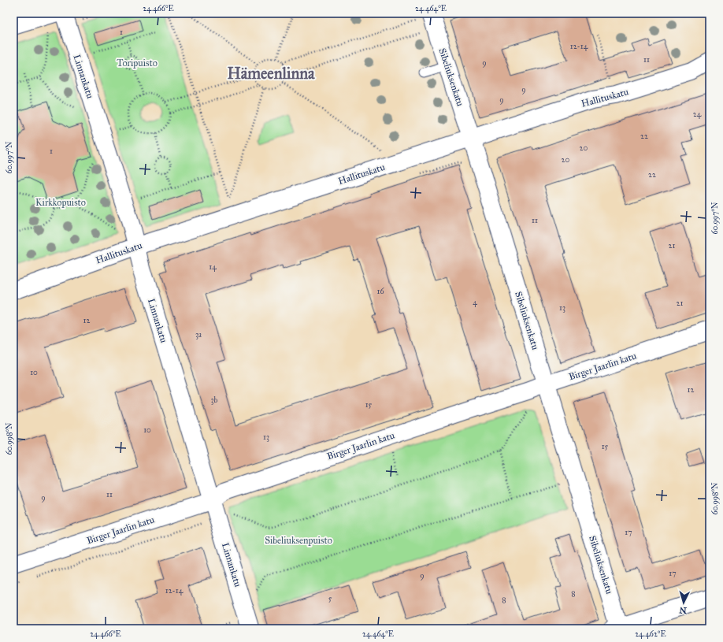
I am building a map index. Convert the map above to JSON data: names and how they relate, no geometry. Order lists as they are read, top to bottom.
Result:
{
  "streets": {
    "street": [
      "Linnankatu",
      "Sibeliuksenkatu",
      "Hallituskatu",
      "Birger Jaarlin katu"
    ]
  },
  "crossings": [
    ["Linnankatu", "Hallituskatu"],
    ["Linnankatu", "Birger Jaarlin katu"],
    ["Sibeliuksenkatu", "Hallituskatu"],
    ["Sibeliuksenkatu", "Birger Jaarlin katu"]
  ],
  "districts": ["Hämeenlinna"],
  "parks": ["Toripuisto", "Kirkkopuisto", "Sibeliuksenpuisto"],
  "house_numbers": [
    "1",
    "12-14",
    "11",
    "9",
    "9",
    "9",
    "24",
    "22",
    "20",
    "1",
    "20",
    "22",
    "11",
    "21",
    "14",
    "16",
    "4",
    "21",
    "13",
    "12",
    "3a",
    "10",
    "12",
    "3b",
    "15",
    "10",
    "13",
    "15",
    "11",
    "9",
    "17",
    "17",
    "9",
    "12-14",
    "8",
    "5",
    "8"
  ],
  "north": "bottom",
  "coordinates": [
    "24.466°E",
    "24.464°E",
    "60.997°N",
    "60.998°N",
    "24.462°E"
  ]
}
